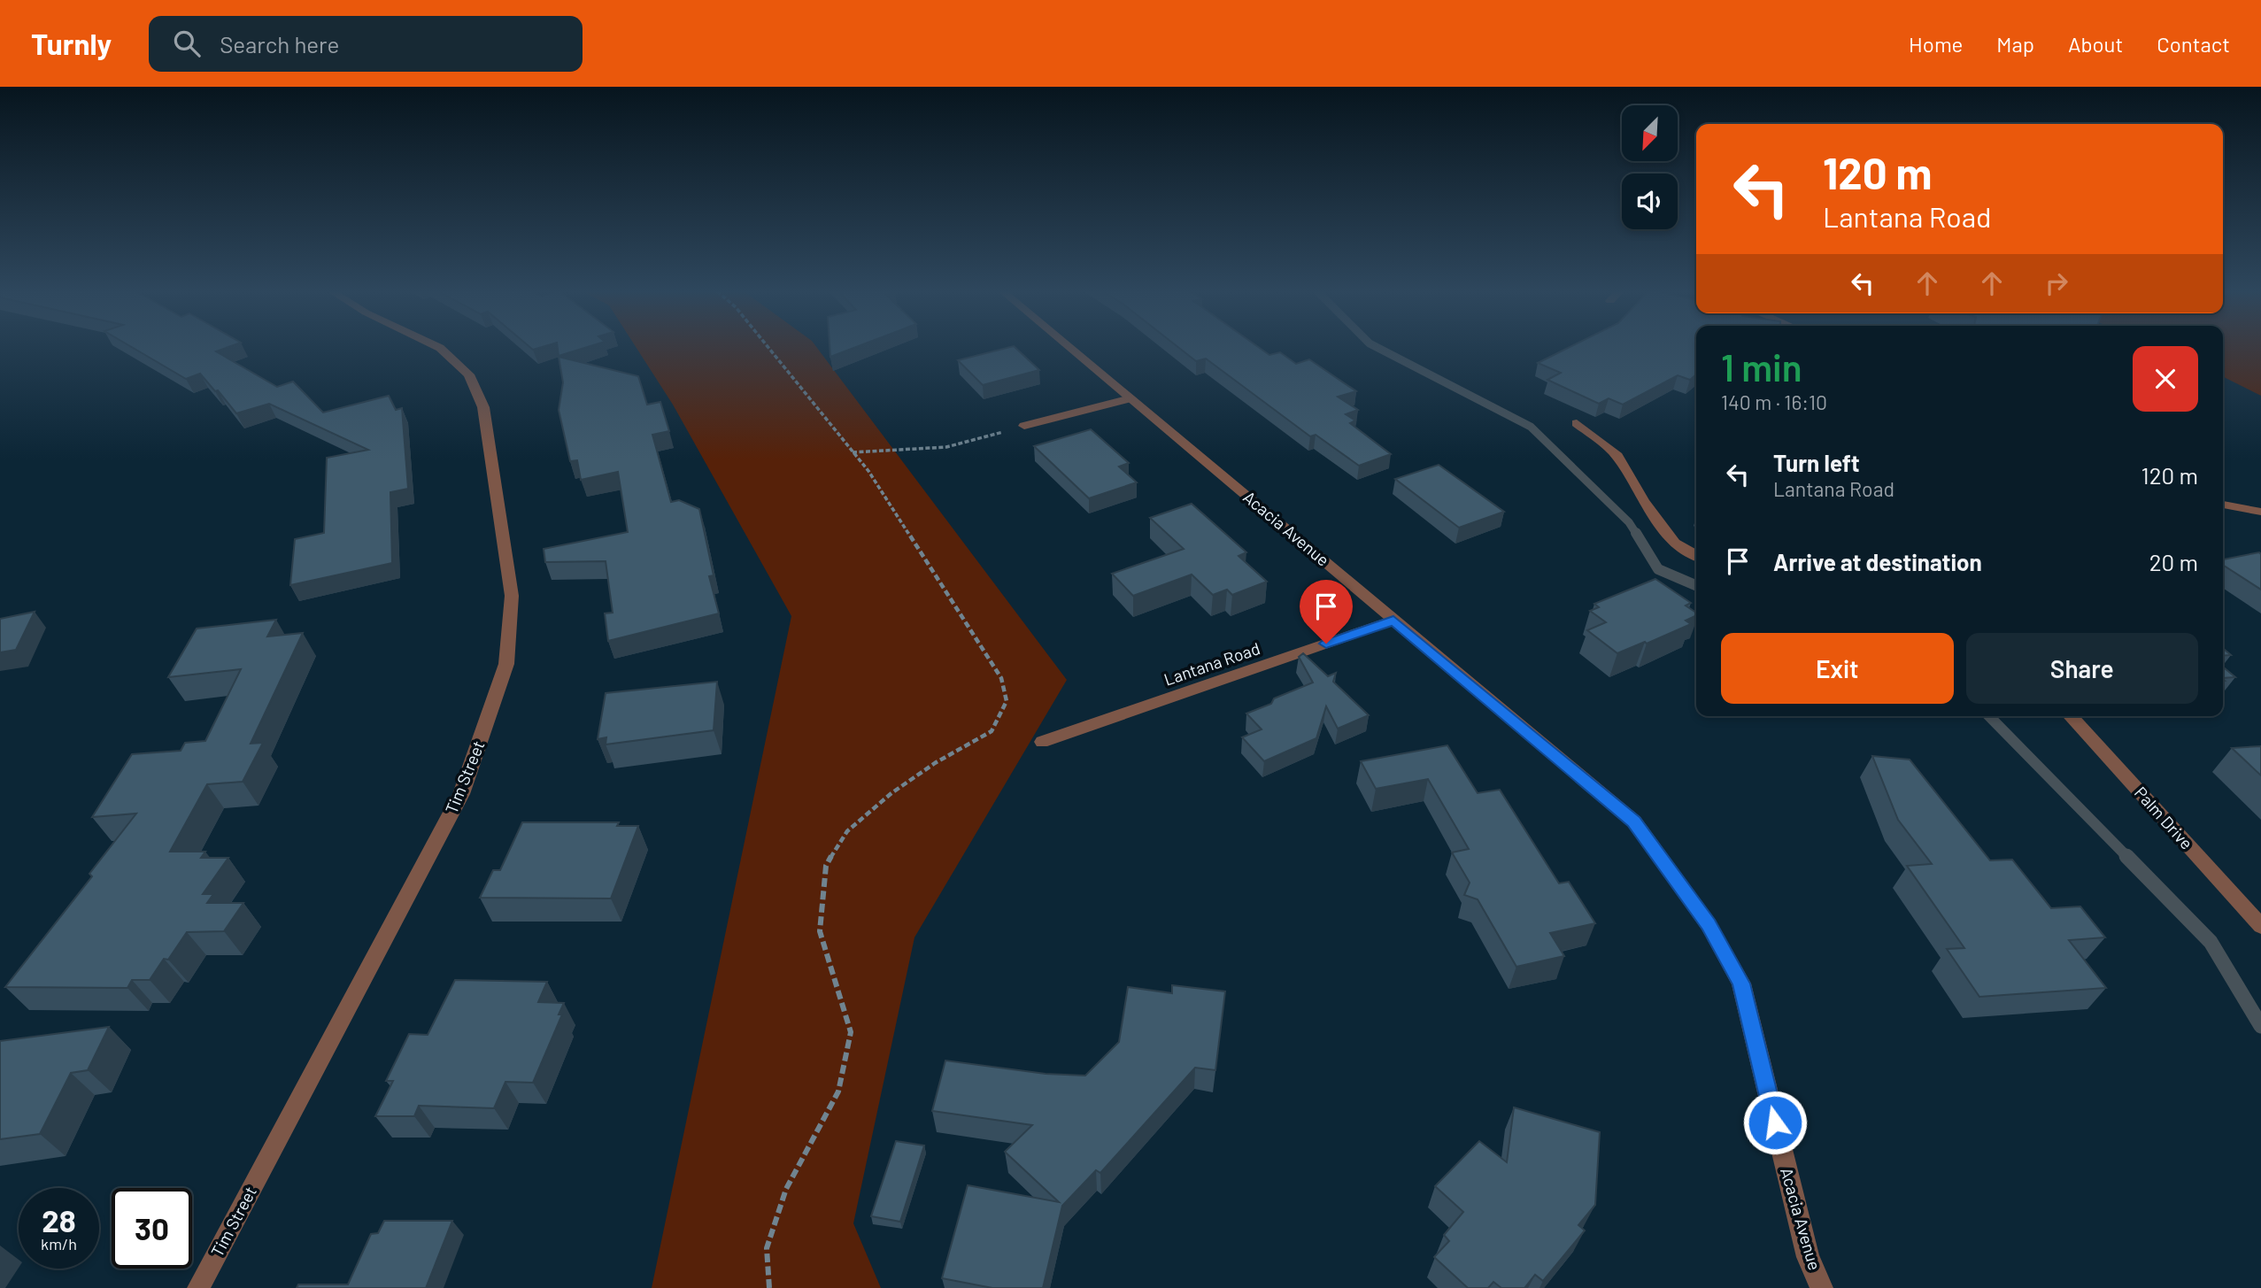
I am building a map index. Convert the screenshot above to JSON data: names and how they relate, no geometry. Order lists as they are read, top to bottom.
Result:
{
  "streets": {
    "street": [
      "Acacia Avenue",
      "Lantana Road",
      "Tim Street",
      "Palm Drive"
    ]
  },
  "crossings": [
    ["Acacia Avenue", "Lantana Road"]
  ],
  "north": "bottom left",
  "page": {
    "header": "Turnly",
    "search": "Search here",
    "nav": [
      "Home",
      "Map",
      "About",
      "Contact"
    ],
    "turn": ["120 m", "Lantana Road"],
    "heading": ["1 min", "140 m · 16:10"],
    "list": [
      {
        "name": "Turn left",
        "note": "Lantana Road",
        "value": "120 m"
      },
      {
        "name": "Arrive at destination",
        "value": "20 m"
      }
    ],
    "buttons": ["Exit", "Share"],
    "speed": "28 km/h",
    "limit": "30"
  }
}
